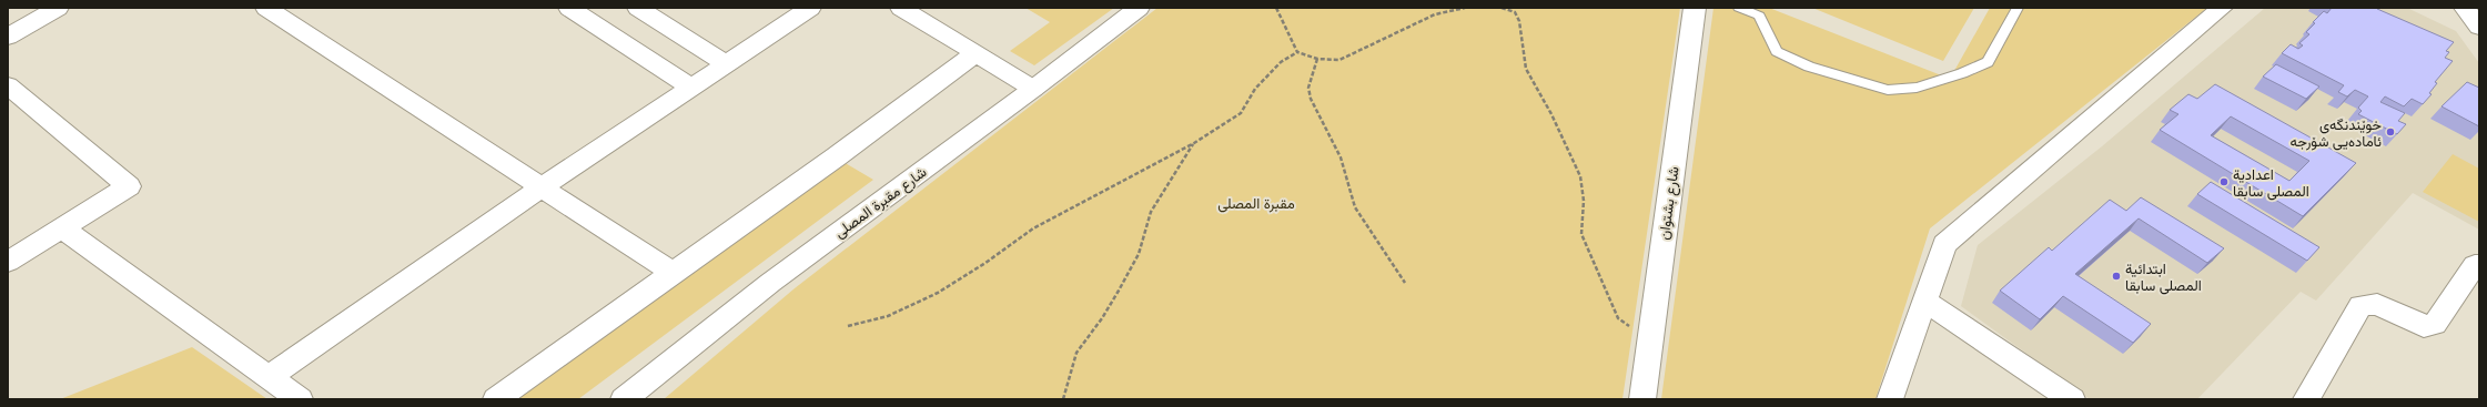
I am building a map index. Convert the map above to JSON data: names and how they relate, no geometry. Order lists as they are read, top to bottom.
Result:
{
  "streets": {
    "street": ["شارع مقبرة المصلى", "شارع بشتوان"]
  },
  "parks": ["مقبرة المصلى"],
  "places": ["خوێندنگەی ئامادەیی شۆرجە", "اعدادية المصلى سابقا", "ابتدائية المصلى سابقا"]
}
